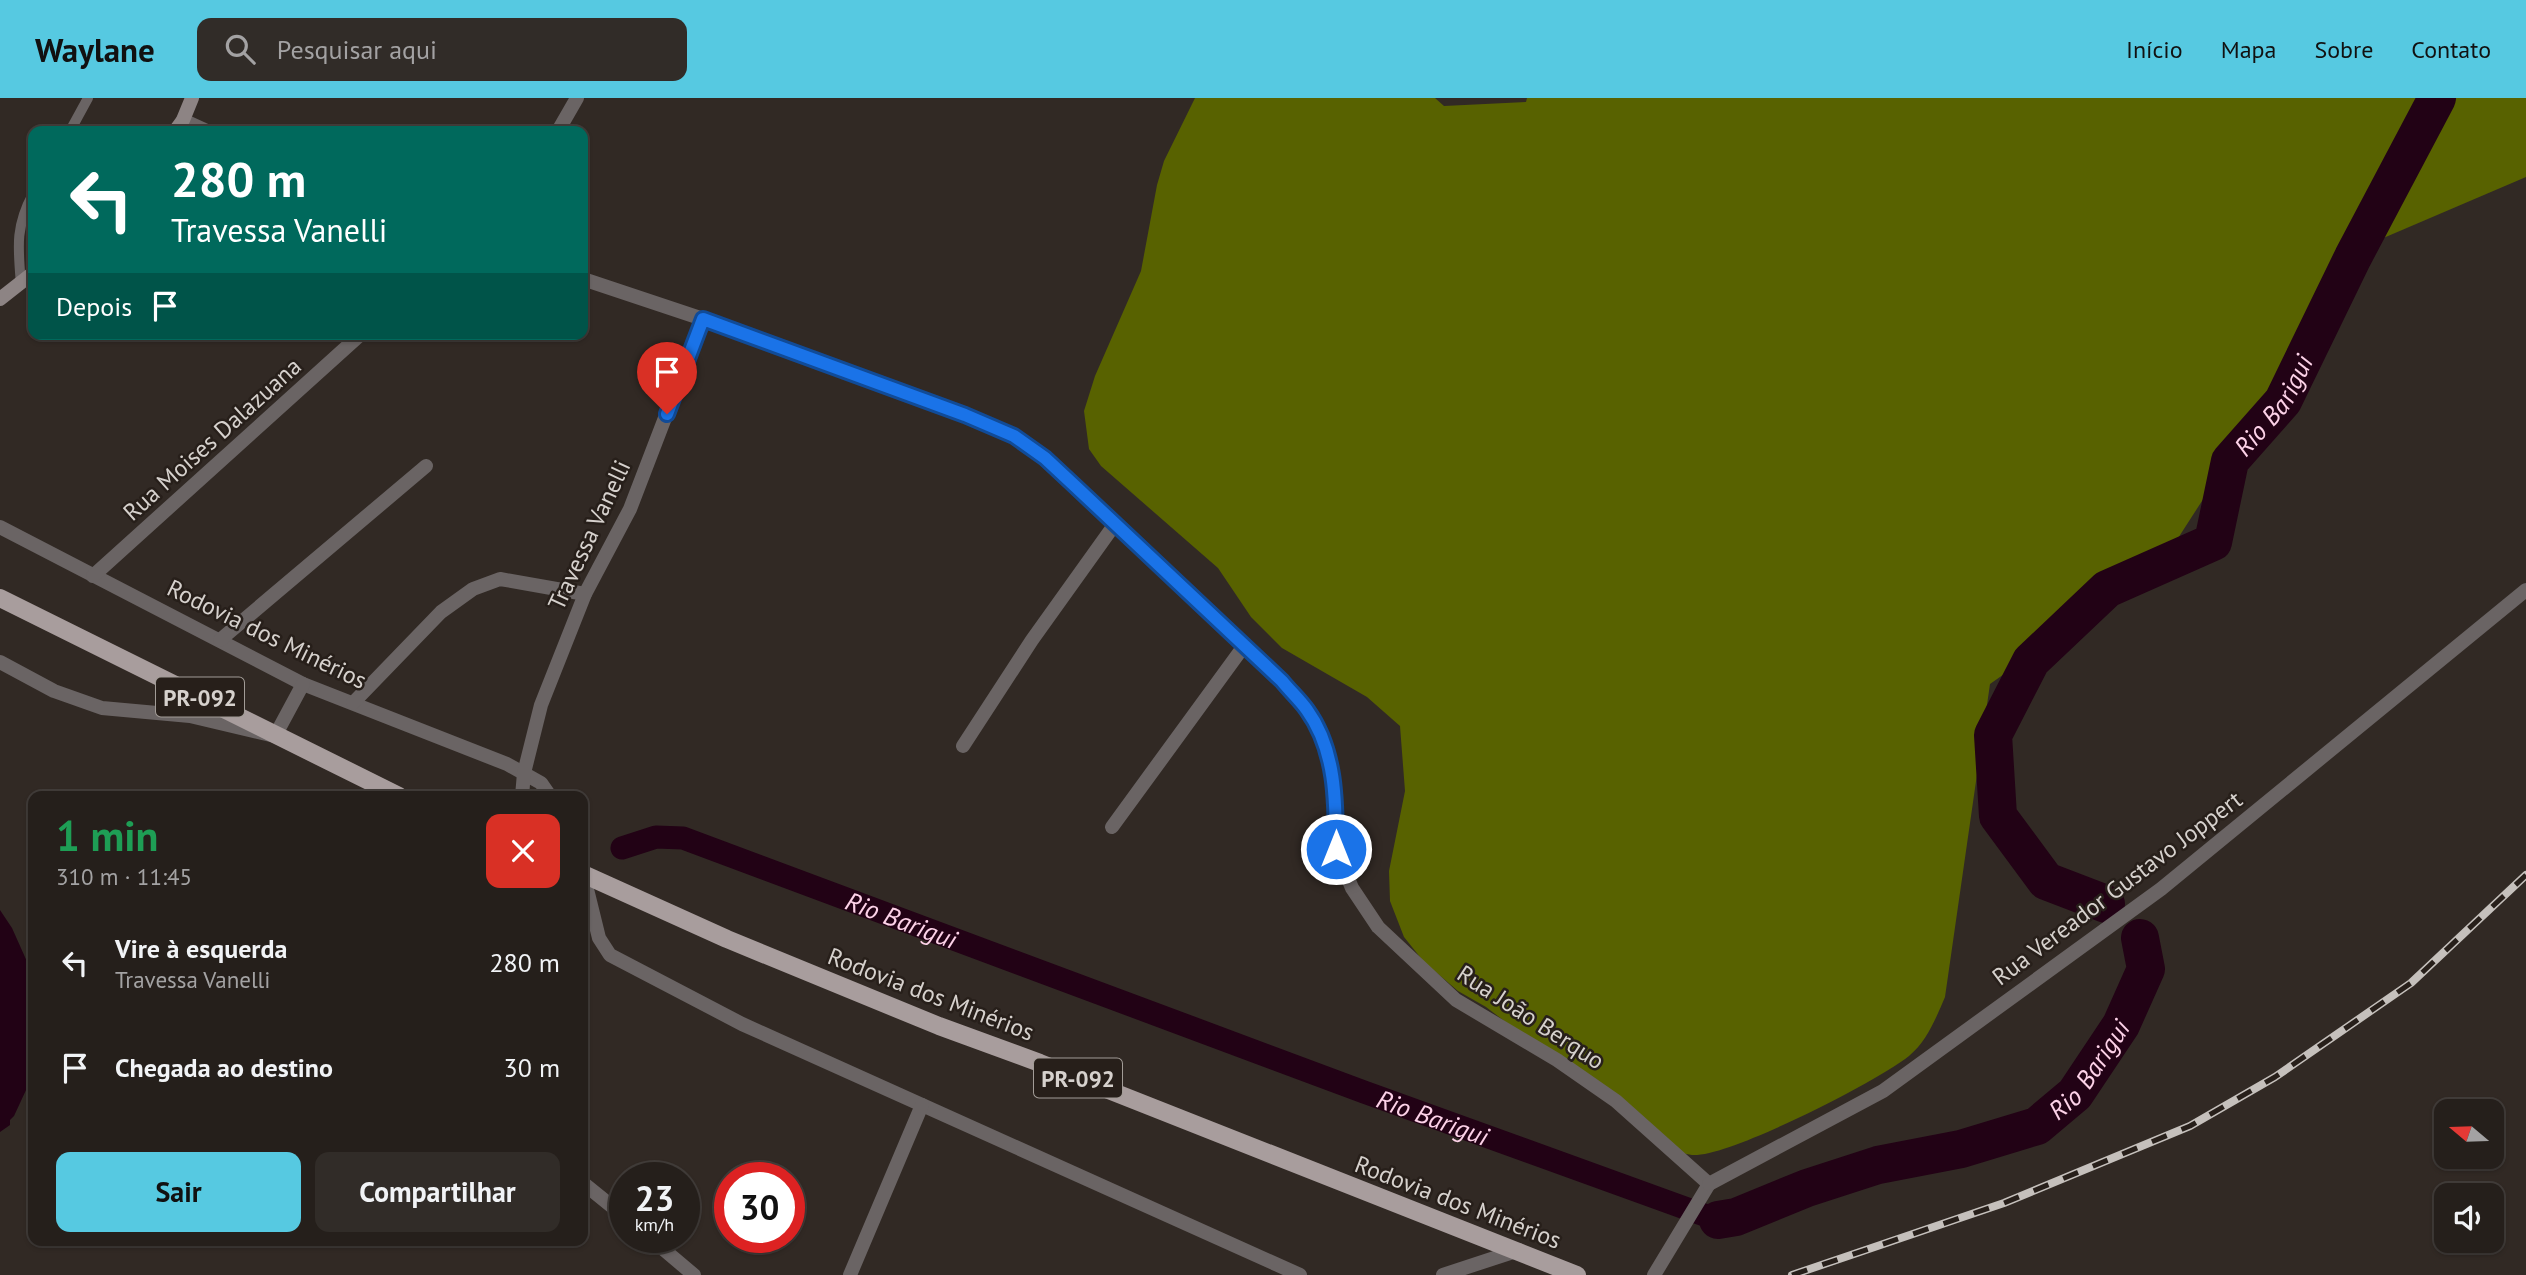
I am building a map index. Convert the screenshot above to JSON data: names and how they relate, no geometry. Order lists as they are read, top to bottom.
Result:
{
  "streets": {
    "main road": ["Rodovia dos Minérios", "PR-092"],
    "street": [
      "Rua Moises Dalazuana",
      "Travessa Vanelli",
      "Rua Vereador Gustavo Joppert",
      "Rua João Berquo"
    ]
  },
  "crossings": [
    ["Rua Moises Dalazuana", "Rodovia dos Minérios"],
    ["Travessa Vanelli", "Rodovia dos Minérios"],
    ["Travessa Vanelli", "Rua João Berquo"],
    ["Rua Vereador Gustavo Joppert", "Rua João Berquo"]
  ],
  "water": ["Rio Barigui"],
  "north": "left",
  "page": {
    "header": "Waylane",
    "search": "Pesquisar aqui",
    "nav": [
      "Início",
      "Mapa",
      "Sobre",
      "Contato"
    ],
    "turn": ["280 m", "Travessa Vanelli"],
    "then": "Depois",
    "heading": ["1 min", "310 m · 11:45"],
    "list": [
      {
        "name": "Vire à esquerda",
        "note": "Travessa Vanelli",
        "value": "280 m"
      },
      {
        "name": "Chegada ao destino",
        "value": "30 m"
      }
    ],
    "buttons": ["Sair", "Compartilhar"],
    "speed": "23 km/h",
    "limit": "30"
  }
}
